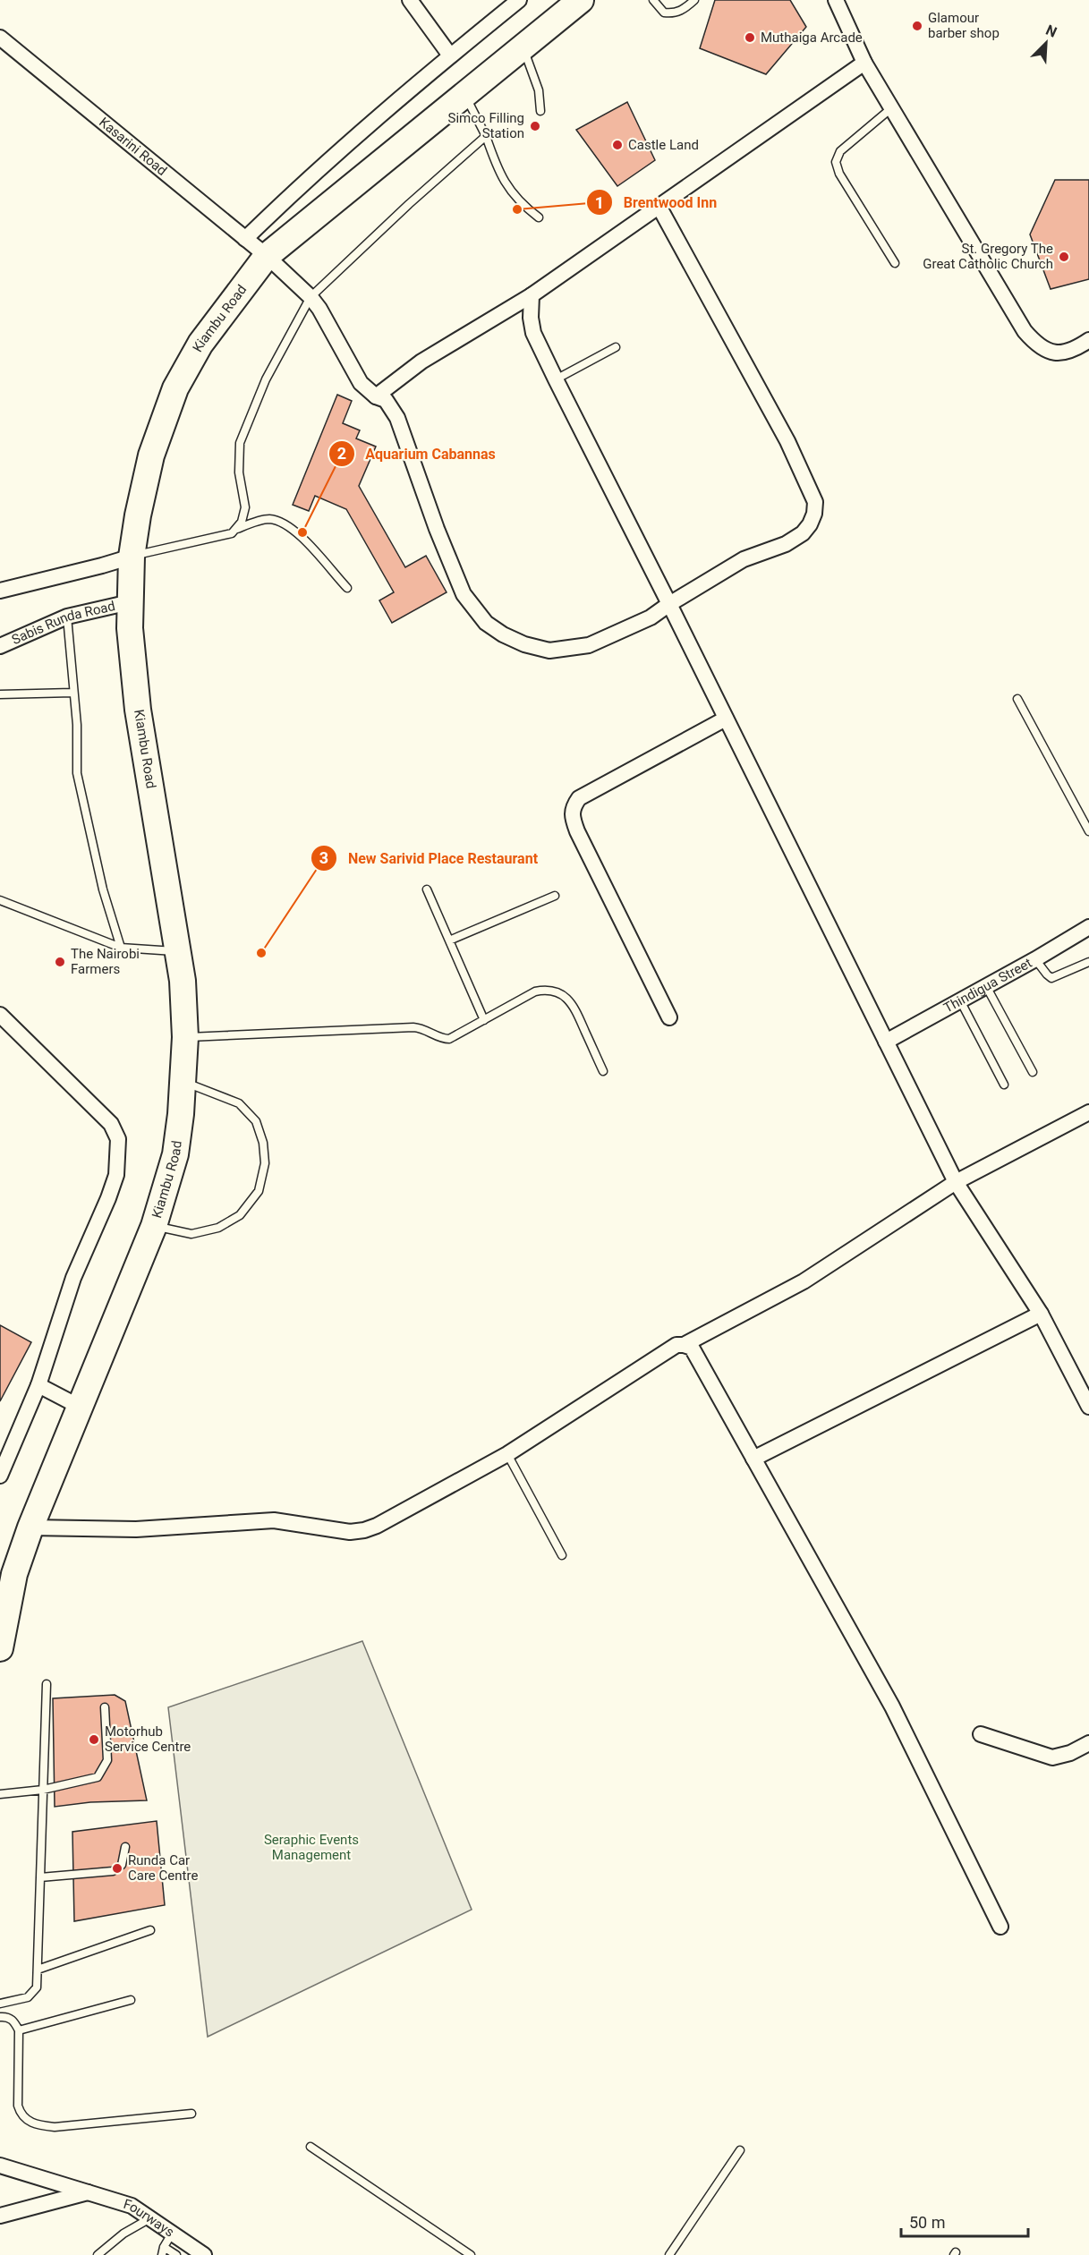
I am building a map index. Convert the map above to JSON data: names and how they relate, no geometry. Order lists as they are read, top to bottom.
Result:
{
  "streets": {
    "highway": ["Kiambu Road"],
    "street": [
      "Kasarini Road",
      "Sabis Runda Road",
      "Thindigua Street",
      "Fourways"
    ]
  },
  "crossings": [
    ["Kasarini Road", "Kiambu Road"],
    ["Kiambu Road", "Sabis Runda Road"]
  ],
  "parks": ["Seraphic Events Management"],
  "places": [
    "Glamour barber shop",
    "Muthaiga Arcade",
    "Simco Filling Station",
    "Castle Land",
    "Brentwood Inn",
    "St. Gregory The Great Catholic Church",
    "Aquarium Cabannas",
    "New Sarivid Place Restaurant",
    "The Nairobi Farmers",
    "Motorhub Service Centre",
    "Runda Car Care Centre"
  ],
  "scale_bar": "50 m",
  "north": "top right"
}
